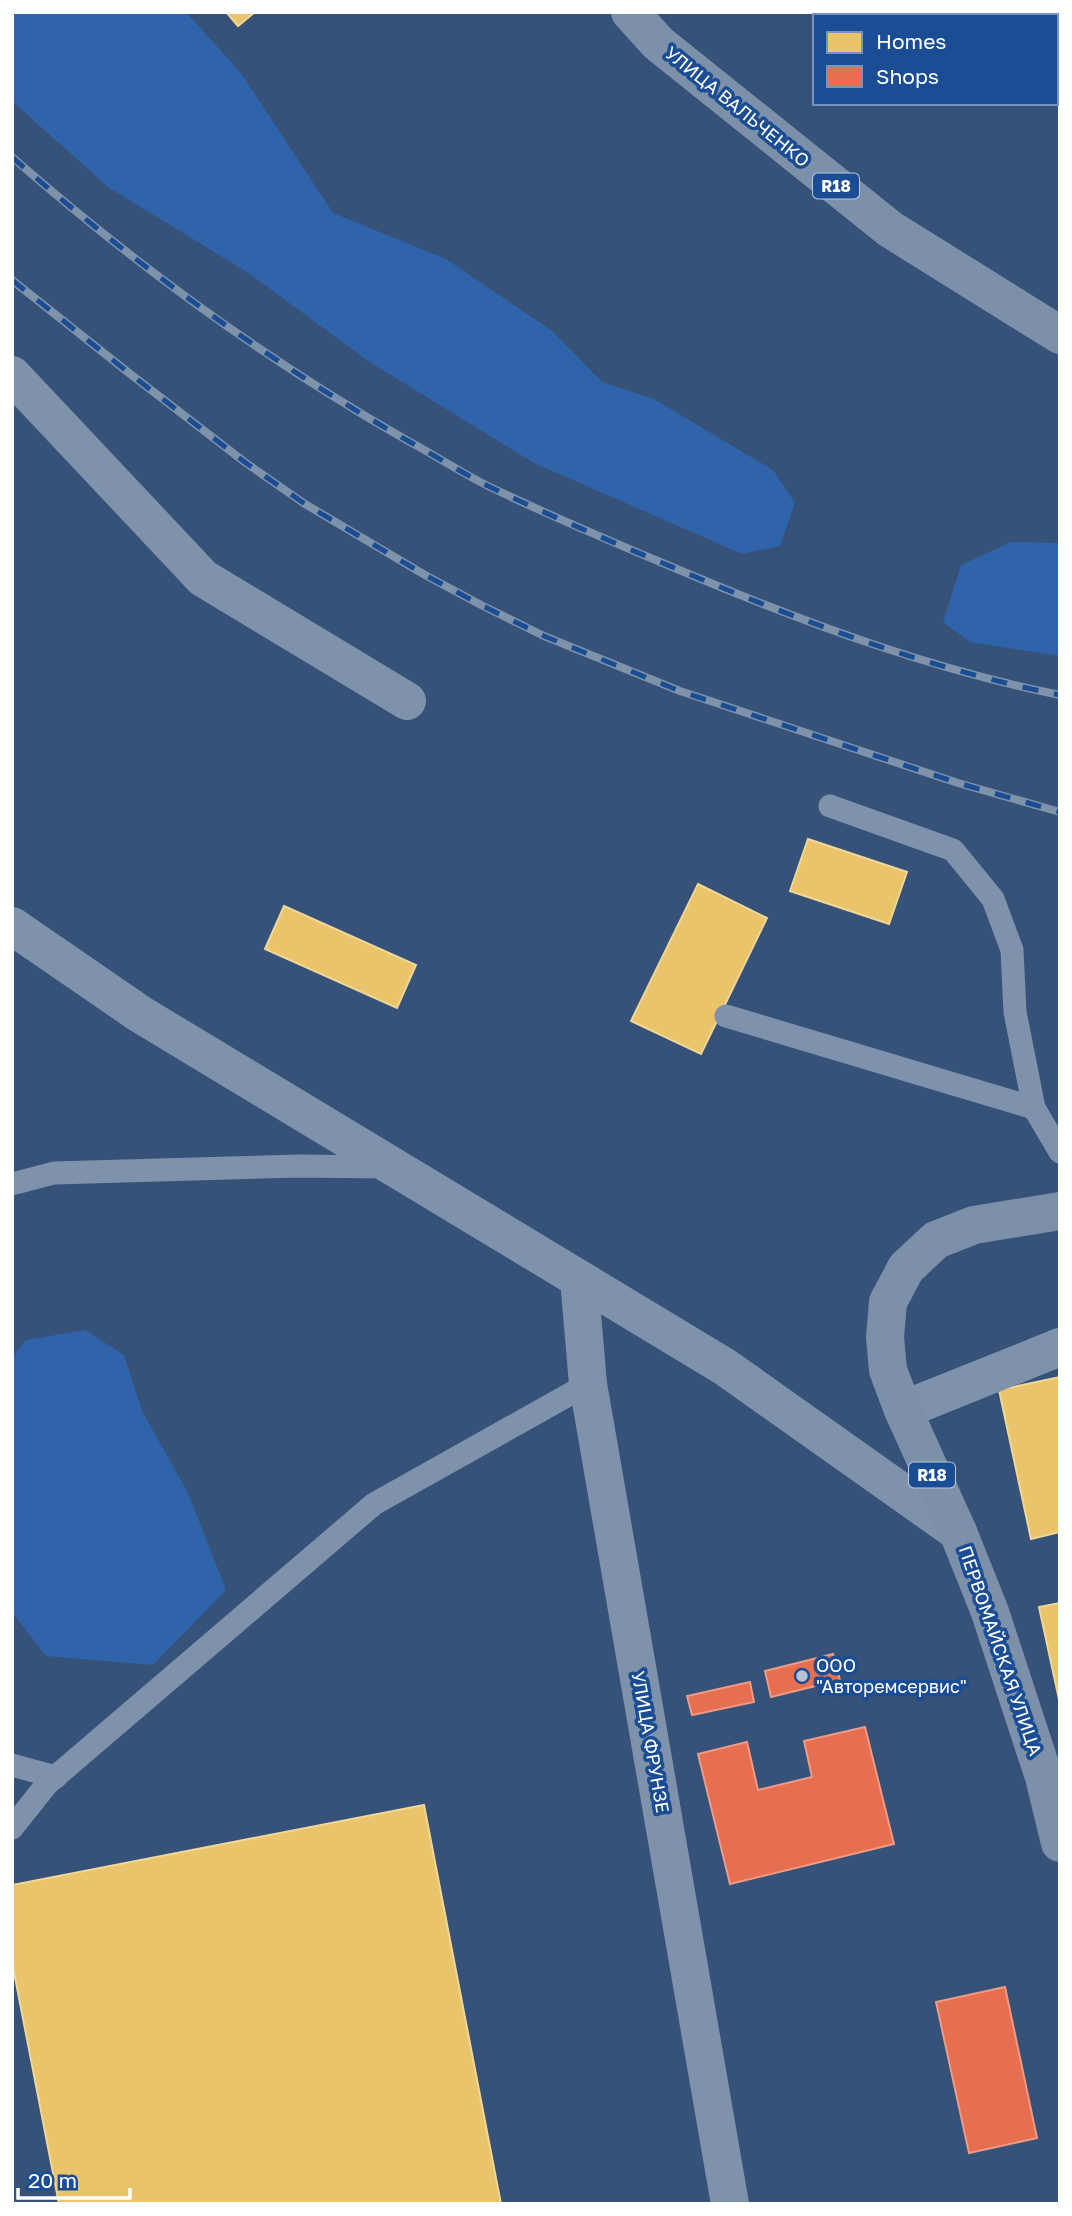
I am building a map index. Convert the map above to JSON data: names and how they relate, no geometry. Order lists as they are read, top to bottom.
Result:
{
  "streets": {
    "main road": ["УЛИЦА ВАЛЬЧЕНКО", "R18", "ПЕРВОМАЙСКАЯ УЛИЦА"],
    "street": ["УЛИЦА ФРУНЗЕ"]
  },
  "places": ["ООО \"Авторемсервис\""],
  "legend": ["Homes", "Shops"],
  "scale_bar": "20 m"
}
